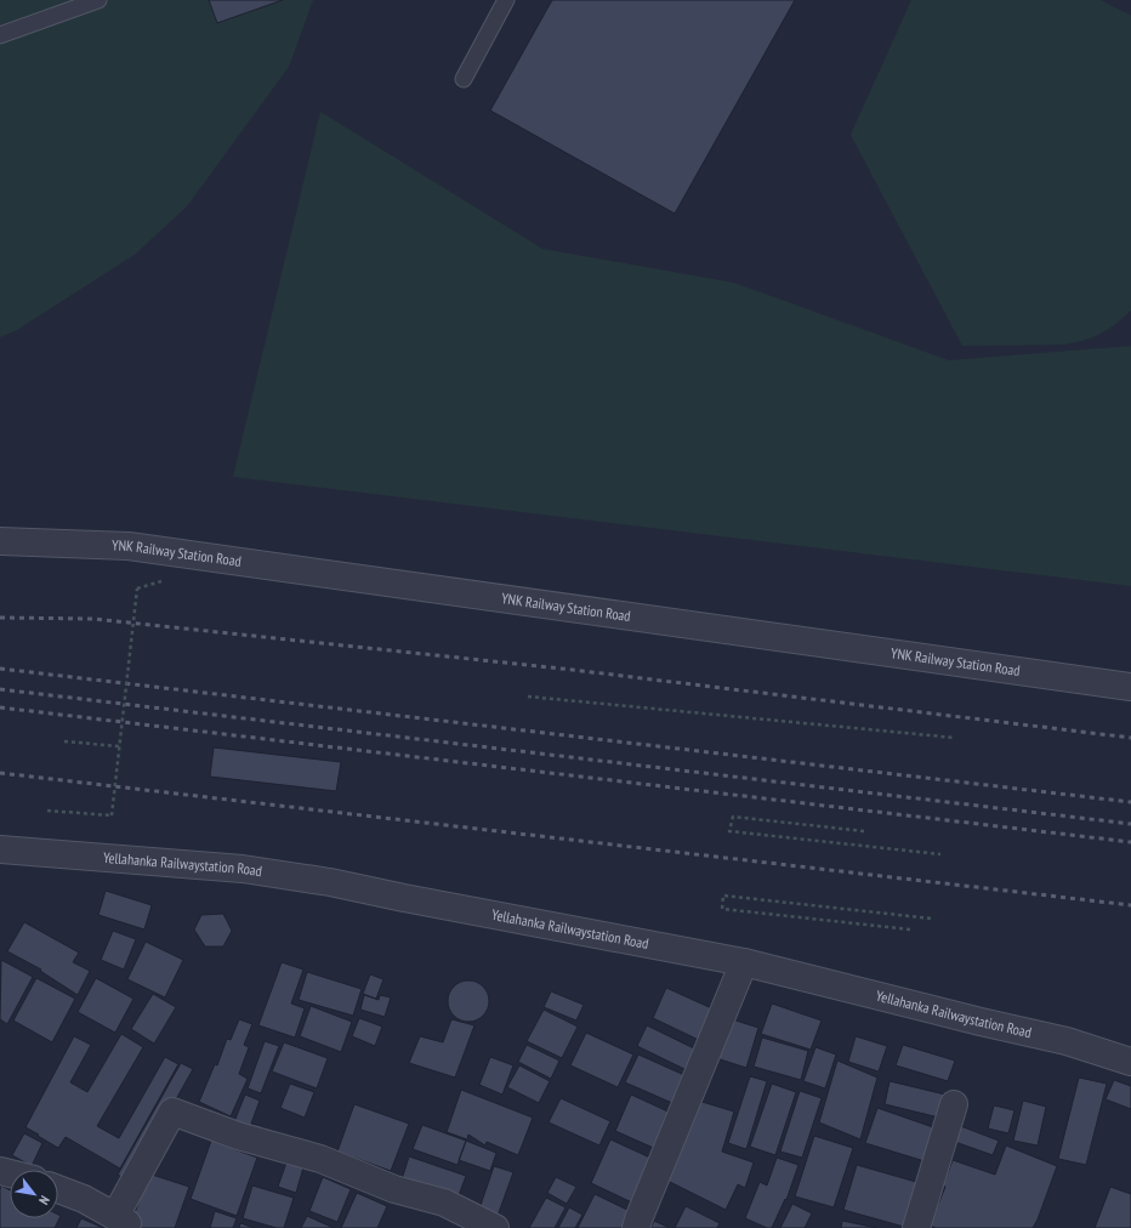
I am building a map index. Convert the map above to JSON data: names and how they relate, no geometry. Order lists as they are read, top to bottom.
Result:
{
  "streets": {
    "street": ["YNK Railway Station Road", "Yellahanka Railwaystation Road"]
  },
  "north": "bottom right"
}
